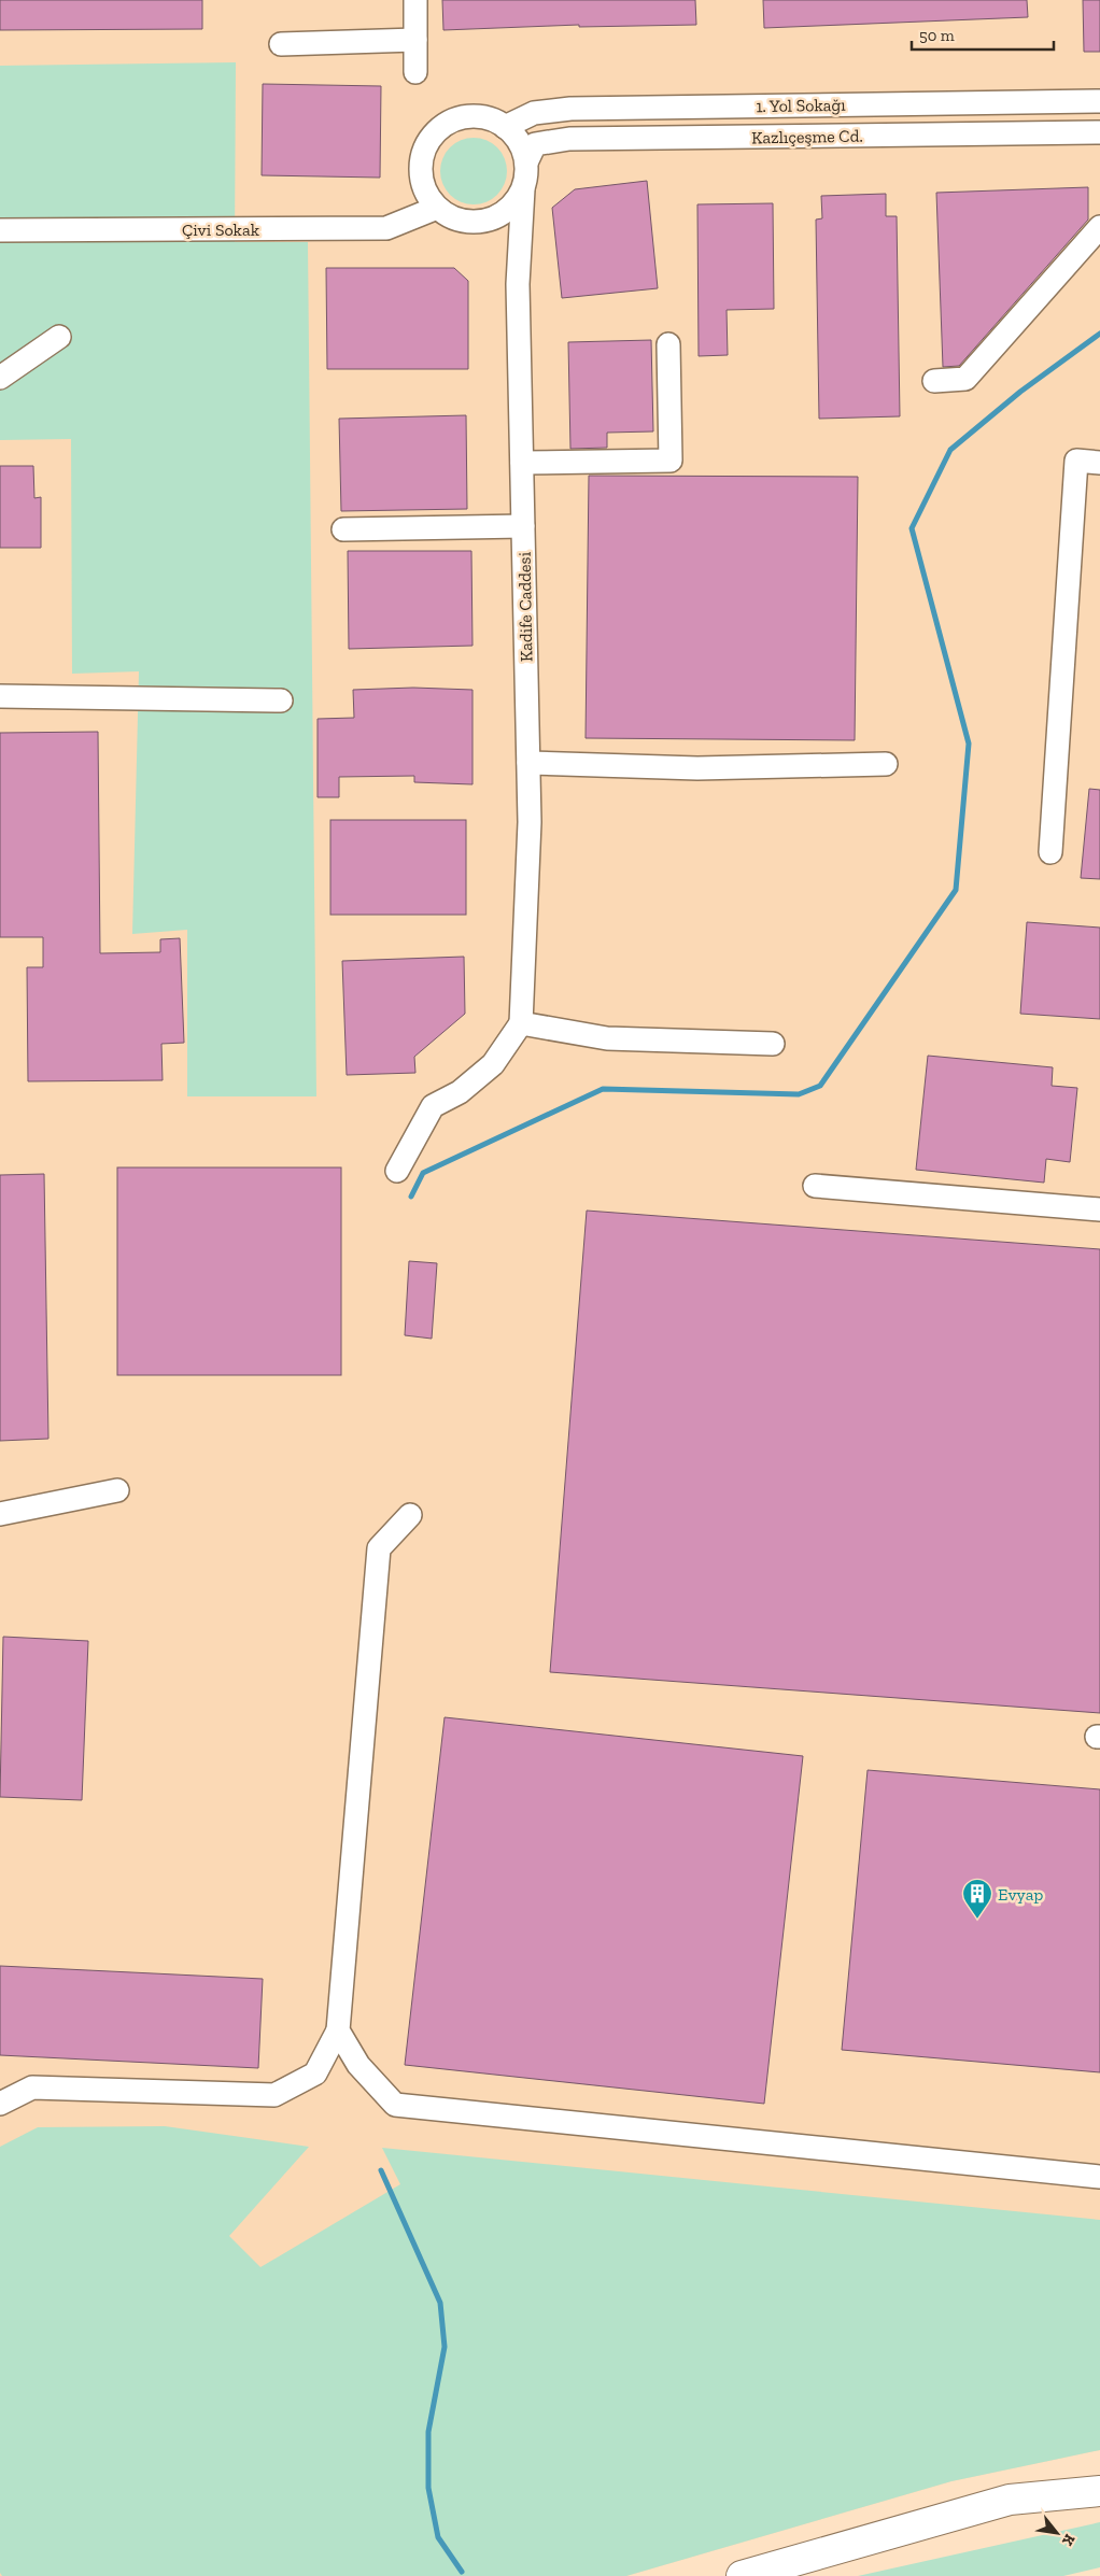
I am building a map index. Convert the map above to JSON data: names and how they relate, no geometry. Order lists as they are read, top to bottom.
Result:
{
  "streets": {
    "street": [
      "1. Yol Sokağı",
      "Kazlıçeşme Cd.",
      "Çivi Sokak",
      "Kadife Caddesi"
    ]
  },
  "crossings": [
    ["1. Yol Sokağı", "Kazlıçeşme Cd."],
    ["1. Yol Sokağı", "Çivi Sokak"],
    ["1. Yol Sokağı", "Kadife Caddesi"],
    ["Kazlıçeşme Cd.", "Çivi Sokak"],
    ["Kazlıçeşme Cd.", "Kadife Caddesi"],
    ["Çivi Sokak", "Kadife Caddesi"]
  ],
  "places": {
    "building": ["Evyap"]
  },
  "scale_bar": "50 m",
  "north": "bottom right"
}
